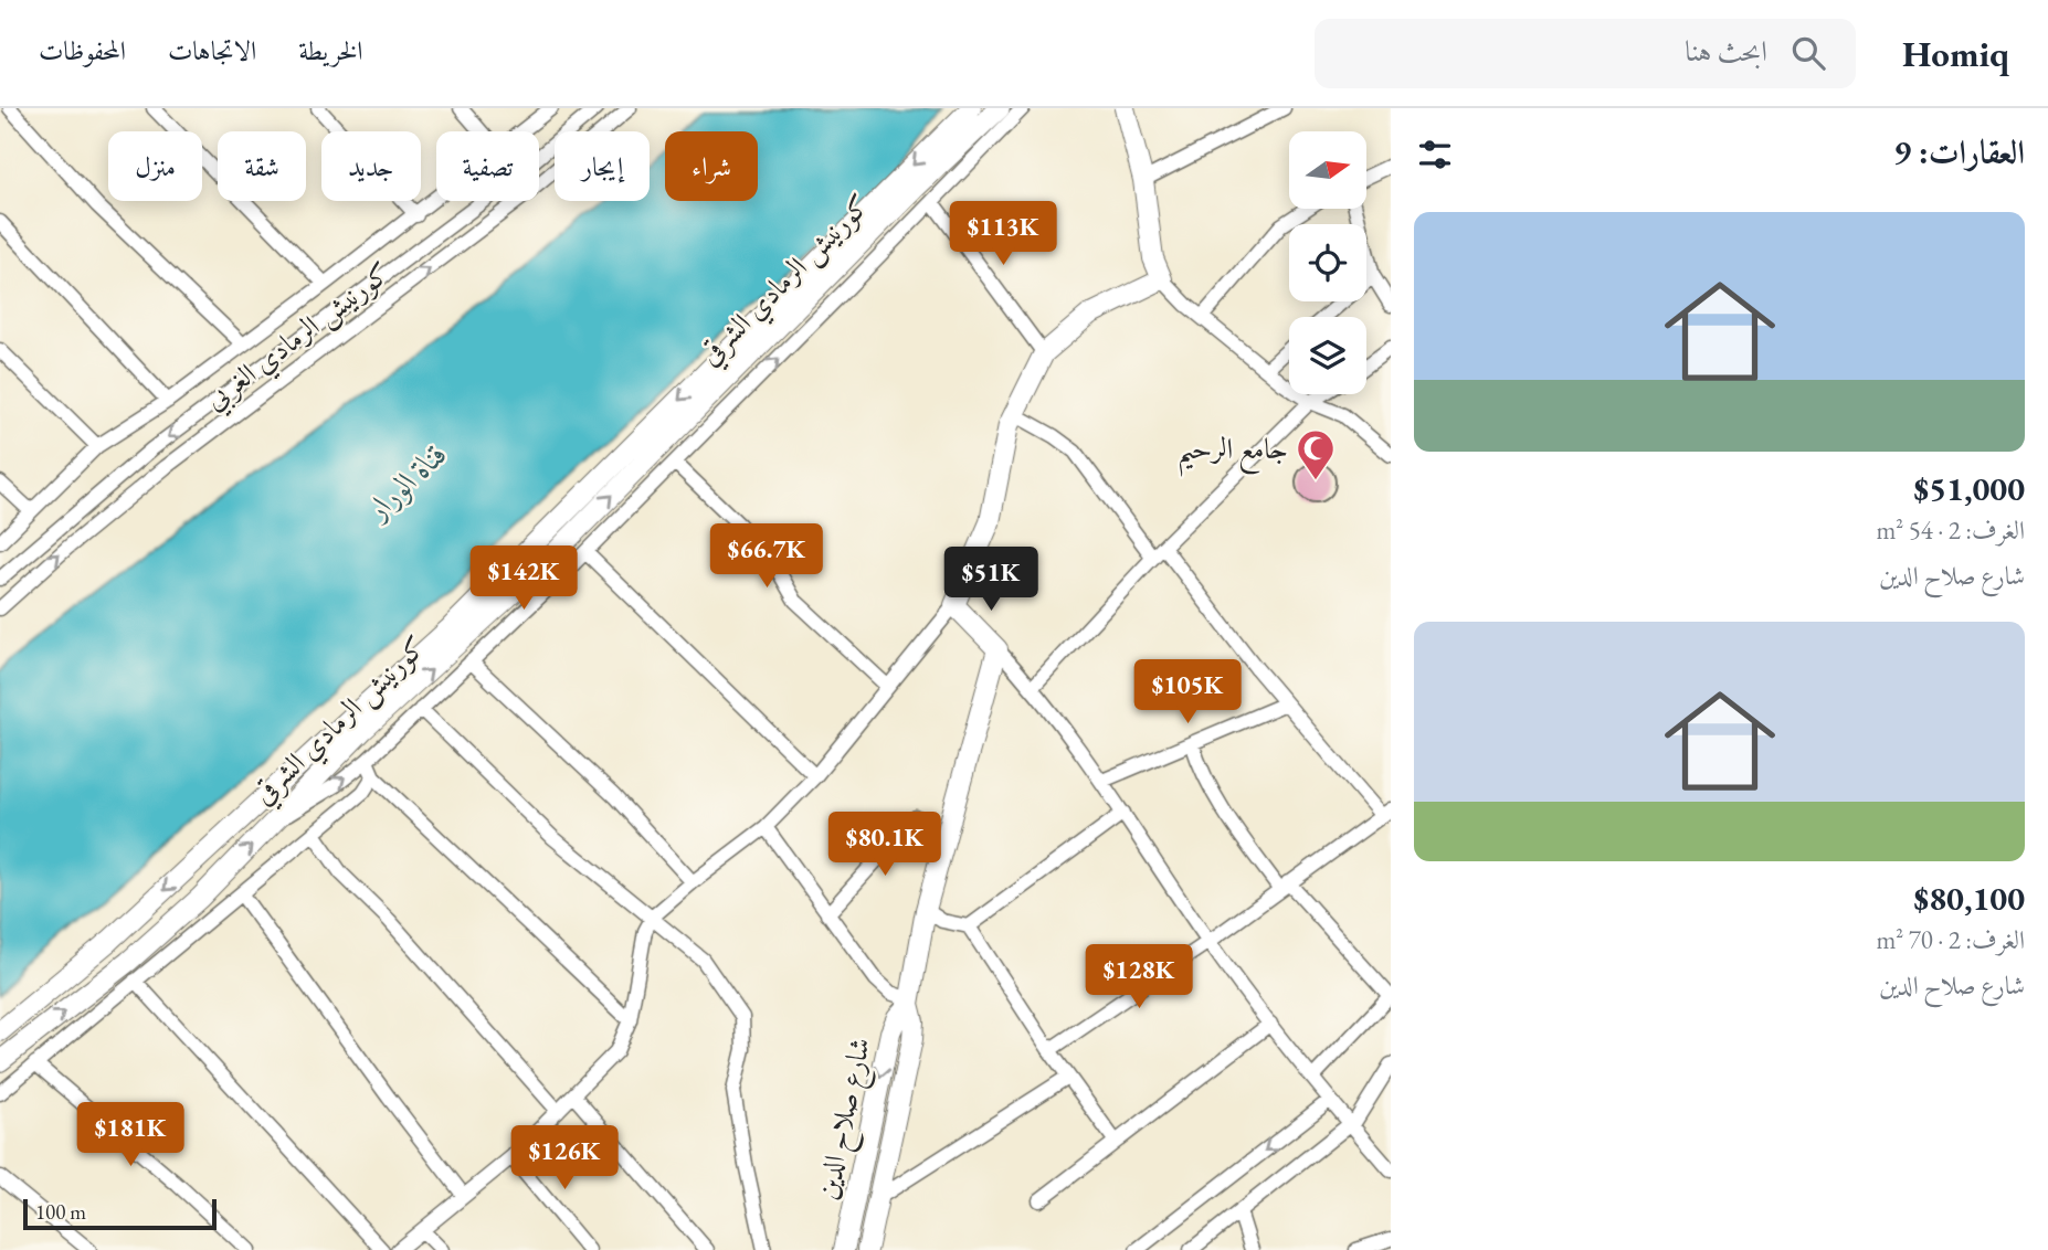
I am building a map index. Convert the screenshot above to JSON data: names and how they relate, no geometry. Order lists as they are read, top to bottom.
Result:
{
  "streets": {
    "main road": ["كورنيش الرمادي الشرقي", "شارع صلاح الدين"],
    "street": ["كورنيش الرمادي الغربي"]
  },
  "water": ["قناة الورار"],
  "places": {
    "mosque": ["جامع الرحيم"]
  },
  "scale_bar": "100 m",
  "north": "right",
  "page": {
    "header": "Homiq",
    "search": "ابحث هنا",
    "nav": ["الخريطة", "الاتجاهات", "المحفوظات"],
    "heading": "العقارات: 9",
    "chip": [
      "شراء",
      "إيجار",
      "تصفية",
      "جديد",
      "شقة",
      "منزل"
    ],
    "list": [
      {
        "name": "$51,000",
        "note": "الغرف: 2 · 54 m² · شارع صلاح الدين"
      },
      {
        "name": "$80,100",
        "note": "الغرف: 2 · 70 m² · شارع صلاح الدين"
      }
    ],
    "price": [
      "$113K",
      "$66.7K",
      "$142K",
      "$51K",
      "$105K",
      "$80.1K",
      "$128K",
      "$181K",
      "$126K"
    ],
    "scale": "100 m"
  }
}
